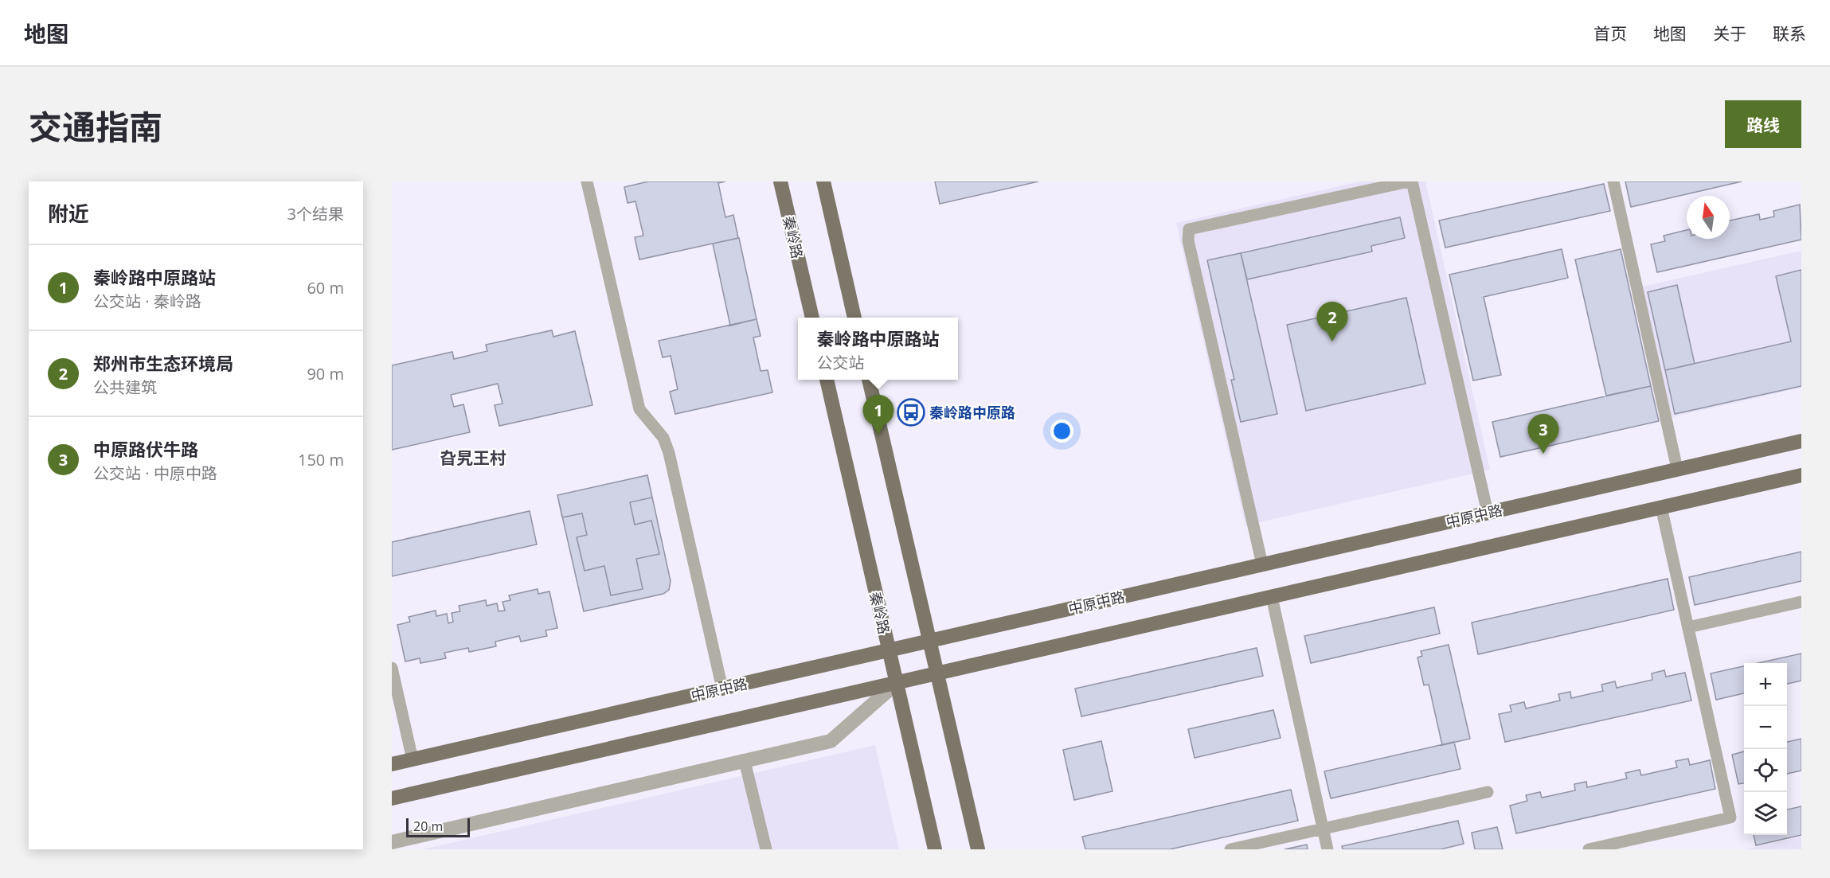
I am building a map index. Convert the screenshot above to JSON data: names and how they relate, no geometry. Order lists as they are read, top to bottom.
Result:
{
  "streets": {
    "main road": ["秦岭路", "中原中路"]
  },
  "crossings": [
    ["秦岭路", "中原中路"]
  ],
  "districts": ["旮旯王村"],
  "places": {
    "bus stop": ["秦岭路中原路"]
  },
  "scale_bar": "20 m",
  "north": "top",
  "page": {
    "header": "地图",
    "nav": [
      "首页",
      "地图",
      "关于",
      "联系"
    ],
    "title": "交通指南",
    "buttons": "路线",
    "heading": ["附近", "3个结果"],
    "list": [
      {
        "mark": "1",
        "name": "秦岭路中原路站",
        "note": "公交站 · 秦岭路",
        "value": "60 m"
      },
      {
        "mark": "2",
        "name": "郑州市生态环境局",
        "note": "公共建筑",
        "value": "90 m"
      },
      {
        "mark": "3",
        "name": "中原路伏牛路",
        "note": "公交站 · 中原中路",
        "value": "150 m"
      }
    ],
    "pins": ["2", "1", "3"],
    "popup": ["秦岭路中原路站", "公交站"],
    "map_buttons": ["+", "−"],
    "scale": "20 m"
  }
}
